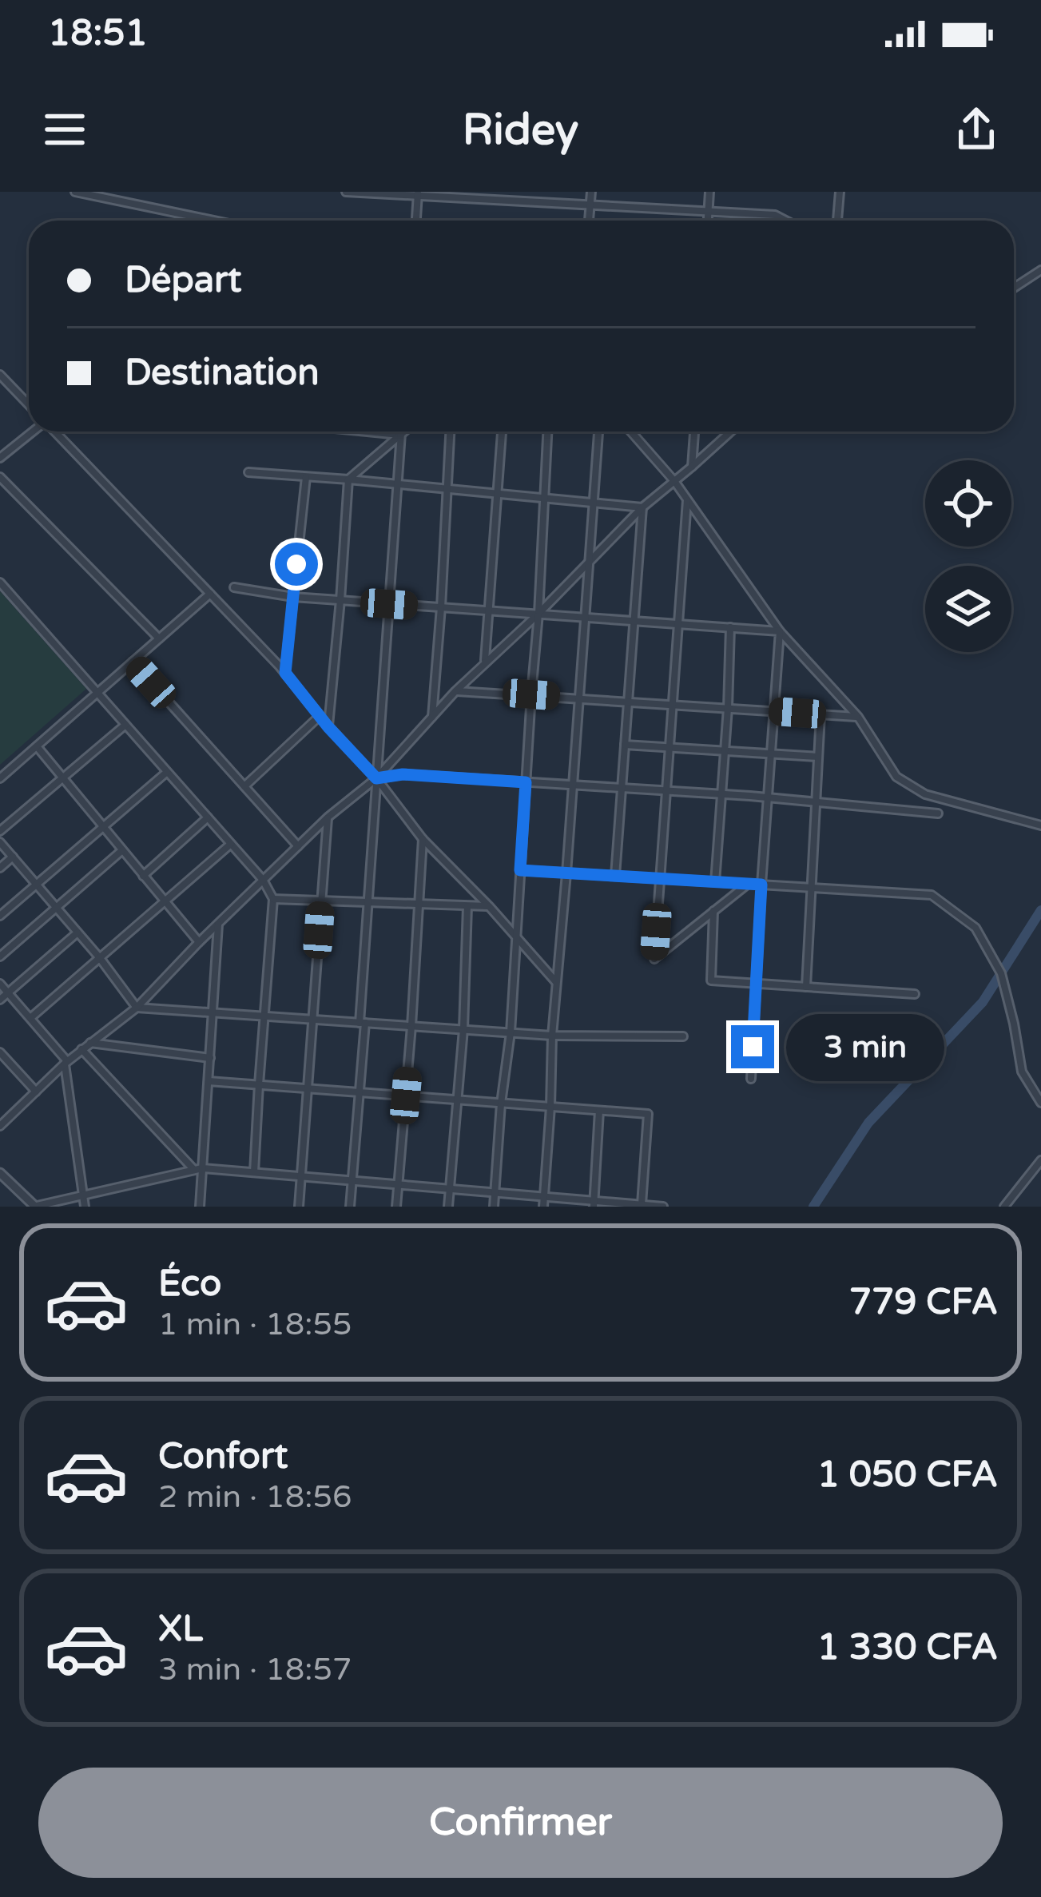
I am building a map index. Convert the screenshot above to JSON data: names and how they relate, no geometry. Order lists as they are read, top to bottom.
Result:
{
  "page": {
    "status": "18:51",
    "header": "Ridey",
    "banner": ["Départ", "Destination"],
    "bubble": "3 min",
    "list": [
      {
        "name": "Éco",
        "note": "1 min · 18:55",
        "value": "779 CFA"
      },
      {
        "name": "Confort",
        "note": "2 min · 18:56",
        "value": "1 050 CFA"
      },
      {
        "name": "XL",
        "note": "3 min · 18:57",
        "value": "1 330 CFA"
      }
    ],
    "buttons": "Confirmer"
  }
}
